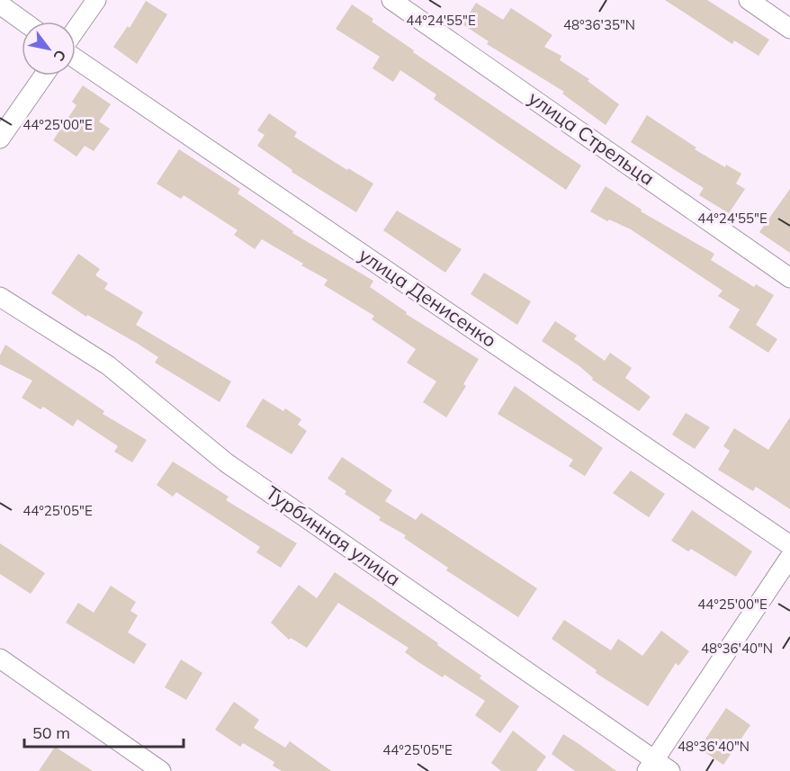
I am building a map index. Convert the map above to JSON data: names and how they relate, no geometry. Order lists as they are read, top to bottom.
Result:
{
  "streets": {
    "street": ["улица Стрельца", "улица Денисенко", "Турбинная улица"]
  },
  "scale_bar": "50 m",
  "north": "bottom right",
  "coordinates": [
    "44°24'55\"E",
    "48°36'35\"N",
    "44°25'00\"E",
    "44°25'05\"E",
    "48°36'40\"N"
  ]
}
